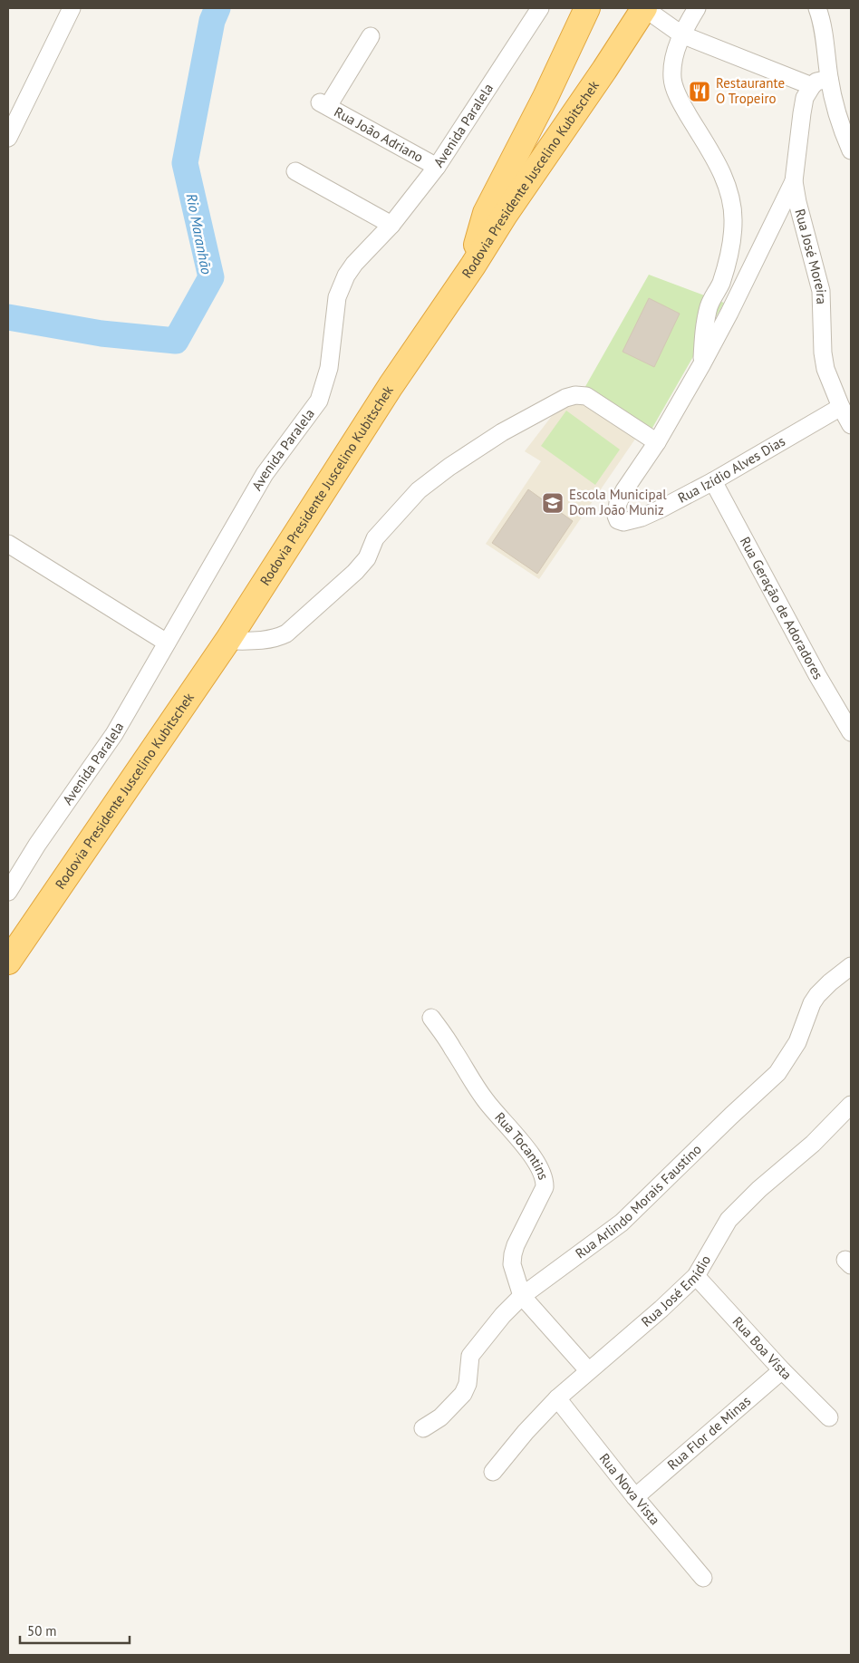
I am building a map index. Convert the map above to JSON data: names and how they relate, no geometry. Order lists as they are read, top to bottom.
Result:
{
  "streets": {
    "highway": ["Rodovia Presidente Juscelino Kubitschek"],
    "street": [
      "Avenida Paralela",
      "Rua João Adriano",
      "Rua José Moreira",
      "Rua Izídio Alves Dias",
      "Rua Geração de Adoradores",
      "Rua Tocantins",
      "Rua Arlindo Morais Faustino",
      "Rua José Emídio",
      "Rua Boa Vista",
      "Rua Flor de Minas",
      "Rua Nova Vista"
    ]
  },
  "crossings": [
    ["Avenida Paralela", "Rua João Adriano"],
    ["Rua José Moreira", "Rua Izídio Alves Dias"],
    ["Rua Izídio Alves Dias", "Rua Geração de Adoradores"],
    ["Rua Tocantins", "Rua Arlindo Morais Faustino"],
    ["Rua Tocantins", "Rua José Emídio"],
    ["Rua José Emídio", "Rua Boa Vista"],
    ["Rua José Emídio", "Rua Nova Vista"],
    ["Rua Boa Vista", "Rua Flor de Minas"],
    ["Rua Flor de Minas", "Rua Nova Vista"]
  ],
  "water": ["Rio Maranhão"],
  "places": {
    "restaurant": ["Restaurante O Tropeiro"],
    "school or university": ["Escola Municipal Dom João Muniz"]
  },
  "scale_bar": "50 m"
}
